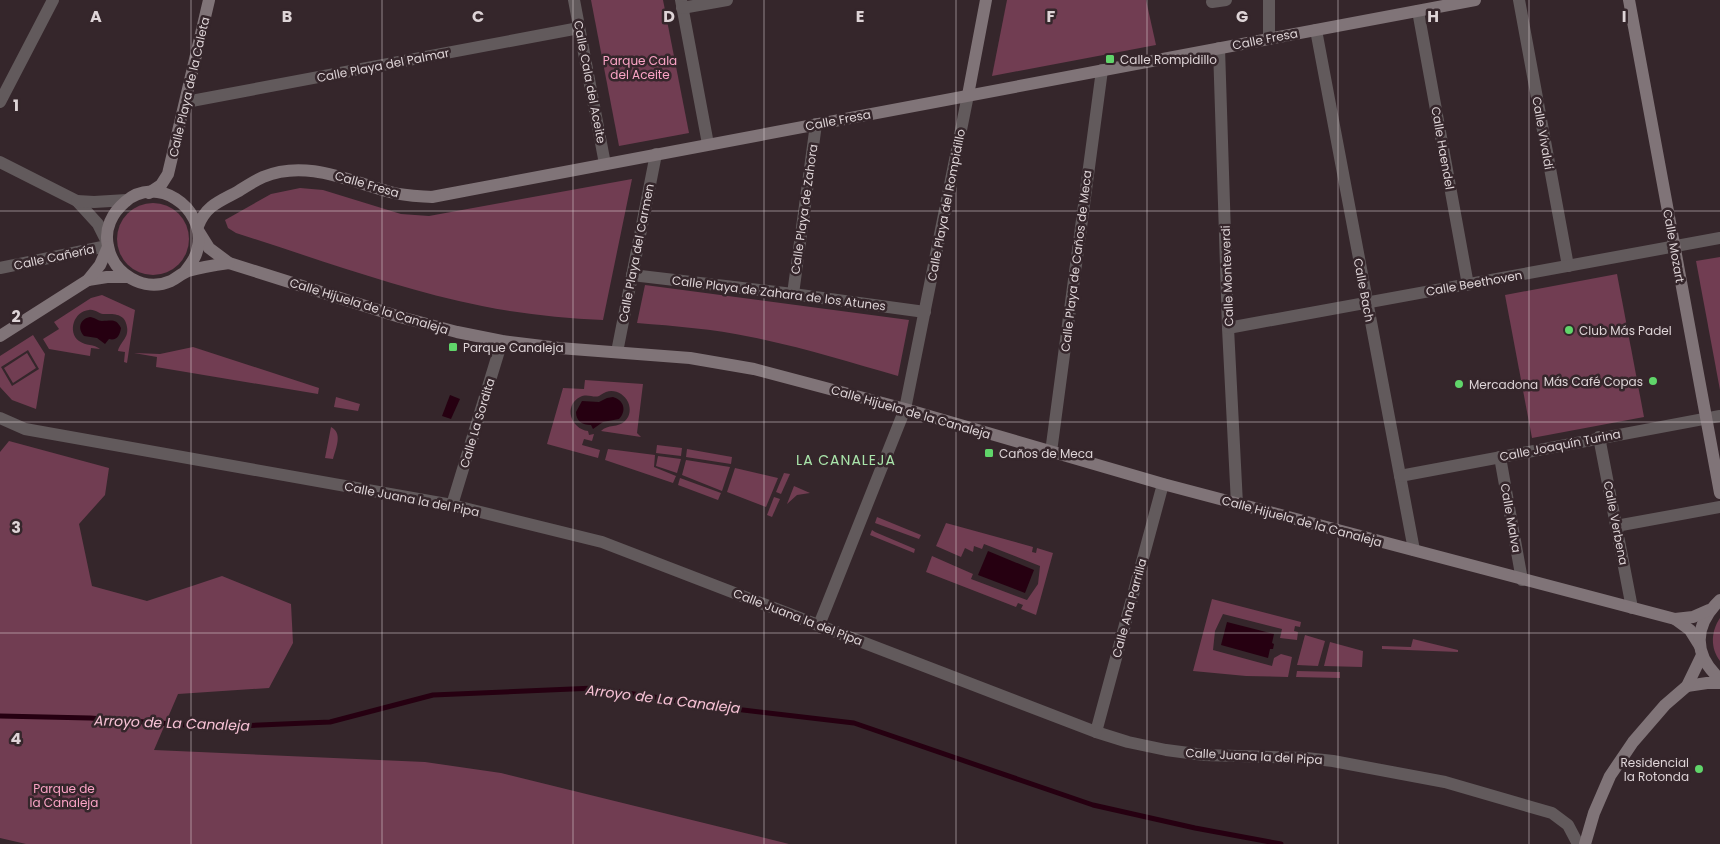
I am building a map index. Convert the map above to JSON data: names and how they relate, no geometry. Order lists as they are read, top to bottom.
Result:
{
  "streets": {
    "street": [
      "Calle Fresa",
      "Calle Playa del Palmar",
      "Calle Cala del Aceite",
      "Calle Playa de la Caleta",
      "Calle Vivaldi",
      "Calle Haendel",
      "Calle Playa del Rompidillo",
      "Calle Playa de Zahora",
      "Calle Mozart",
      "Calle Playa del Carmen",
      "Calle Cañería",
      "Calle Playa de Caños de Meca",
      "Calle Monteverdi",
      "Calle Beethoven",
      "Calle Bach",
      "Calle Playa de Zahara de los Atunes",
      "Calle Hijuela de la Canaleja",
      "Calle La Sordita",
      "Calle Joaquín Turina",
      "Calle Juana la del Pipa",
      "Calle Malva",
      "Calle Verbena",
      "Calle Ana Parrilla"
    ]
  },
  "crossings": [
    ["Calle Fresa", "Calle Cala del Aceite"],
    ["Calle Fresa", "Calle Haendel"],
    ["Calle Fresa", "Calle Playa del Rompidillo"],
    ["Calle Fresa", "Calle Playa de Zahora"],
    ["Calle Fresa", "Calle Playa del Carmen"],
    ["Calle Fresa", "Calle Playa de Caños de Meca"],
    ["Calle Fresa", "Calle Monteverdi"],
    ["Calle Fresa", "Calle Bach"],
    ["Calle Playa del Palmar", "Calle Cala del Aceite"],
    ["Calle Playa del Palmar", "Calle Playa de la Caleta"],
    ["Calle Playa de la Caleta", "Calle Cañería"],
    ["Calle Playa de la Caleta", "Calle Hijuela de la Canaleja"],
    ["Calle Vivaldi", "Calle Beethoven"],
    ["Calle Haendel", "Calle Beethoven"],
    ["Calle Playa del Rompidillo", "Calle Playa de Zahara de los Atunes"],
    ["Calle Playa del Rompidillo", "Calle Hijuela de la Canaleja"],
    ["Calle Playa del Rompidillo", "Calle Juana la del Pipa"],
    ["Calle Playa de Zahora", "Calle Playa de Zahara de los Atunes"],
    ["Calle Mozart", "Calle Beethoven"],
    ["Calle Mozart", "Calle Joaquín Turina"],
    ["Calle Playa del Carmen", "Calle Playa de Zahara de los Atunes"],
    ["Calle Playa del Carmen", "Calle Hijuela de la Canaleja"],
    ["Calle Cañería", "Calle Hijuela de la Canaleja"],
    ["Calle Playa de Caños de Meca", "Calle Hijuela de la Canaleja"],
    ["Calle Monteverdi", "Calle Beethoven"],
    ["Calle Monteverdi", "Calle Hijuela de la Canaleja"],
    ["Calle Beethoven", "Calle Bach"],
    ["Calle Bach", "Calle Hijuela de la Canaleja"],
    ["Calle Bach", "Calle Joaquín Turina"],
    ["Calle Hijuela de la Canaleja", "Calle La Sordita"],
    ["Calle Hijuela de la Canaleja", "Calle Malva"],
    ["Calle Hijuela de la Canaleja", "Calle Verbena"],
    ["Calle Hijuela de la Canaleja", "Calle Ana Parrilla"],
    ["Calle La Sordita", "Calle Juana la del Pipa"],
    ["Calle Joaquín Turina", "Calle Malva"],
    ["Calle Joaquín Turina", "Calle Verbena"],
    ["Calle Juana la del Pipa", "Calle Ana Parrilla"]
  ],
  "districts": ["LA CANALEJA"],
  "water": ["Arroyo de La Canaleja"],
  "parks": ["Parque Cala del Aceite", "Parque de la Canaleja"],
  "places": {
    "transit": ["Calle Rompidillo", "Parque Canaleja", "Caños de Meca"],
    "other": [
      "Club Más Padel",
      "Más Café Copas",
      "Mercadona",
      "Residencial la Rotonda"
    ]
  },
  "grid": {
    "columns": [
      "A",
      "B",
      "C",
      "D",
      "E",
      "F",
      "G",
      "H",
      "I"
    ],
    "rows": [
      "1",
      "2",
      "3",
      "4"
    ]
  }
}
